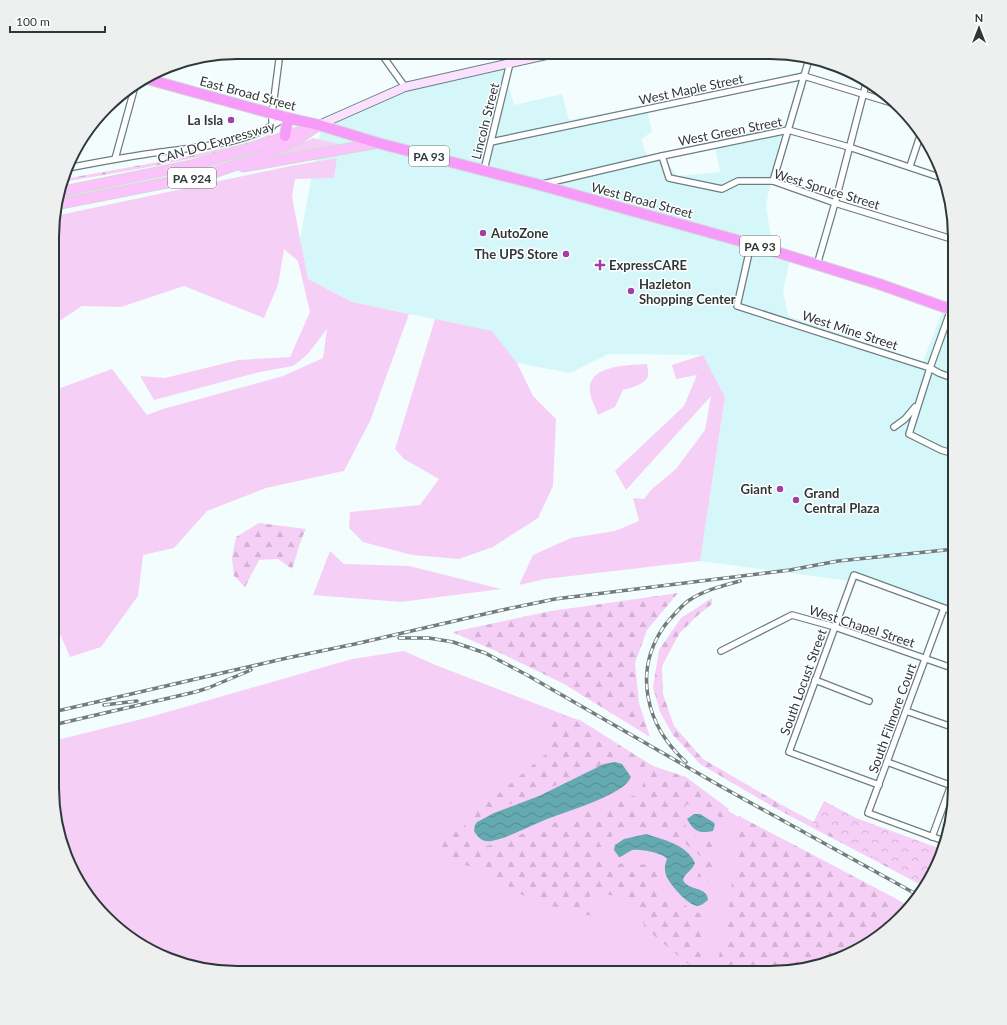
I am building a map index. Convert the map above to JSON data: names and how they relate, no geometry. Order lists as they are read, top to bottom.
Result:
{
  "streets": {
    "highway": ["East Broad Street", "PA 93", "West Broad Street"],
    "main road": ["CAN DO Expressway", "PA 924"],
    "street": [
      "West Maple Street",
      "Lincoln Street",
      "West Green Street",
      "West Spruce Street",
      "West Mine Street",
      "West Chapel Street",
      "South Locust Street",
      "South Filmore Court"
    ]
  },
  "crossings": [
    ["West Maple Street", "Lincoln Street"],
    ["East Broad Street", "CAN DO Expressway"],
    ["East Broad Street", "West Broad Street"],
    ["Lincoln Street", "West Broad Street"],
    ["West Green Street", "West Spruce Street"],
    ["West Green Street", "West Broad Street"],
    ["CAN DO Expressway", "West Broad Street"],
    ["West Broad Street", "West Mine Street"],
    ["West Chapel Street", "South Locust Street"],
    ["West Chapel Street", "South Filmore Court"],
    ["South Locust Street", "South Filmore Court"]
  ],
  "places": {
    "other": [
      "La Isla",
      "AutoZone",
      "The UPS Store",
      "Hazleton Shopping Center",
      "Giant",
      "Grand Central Plaza"
    ],
    "health": ["ExpressCARE"]
  },
  "scale_bar": "100 m",
  "north": "top"
}
